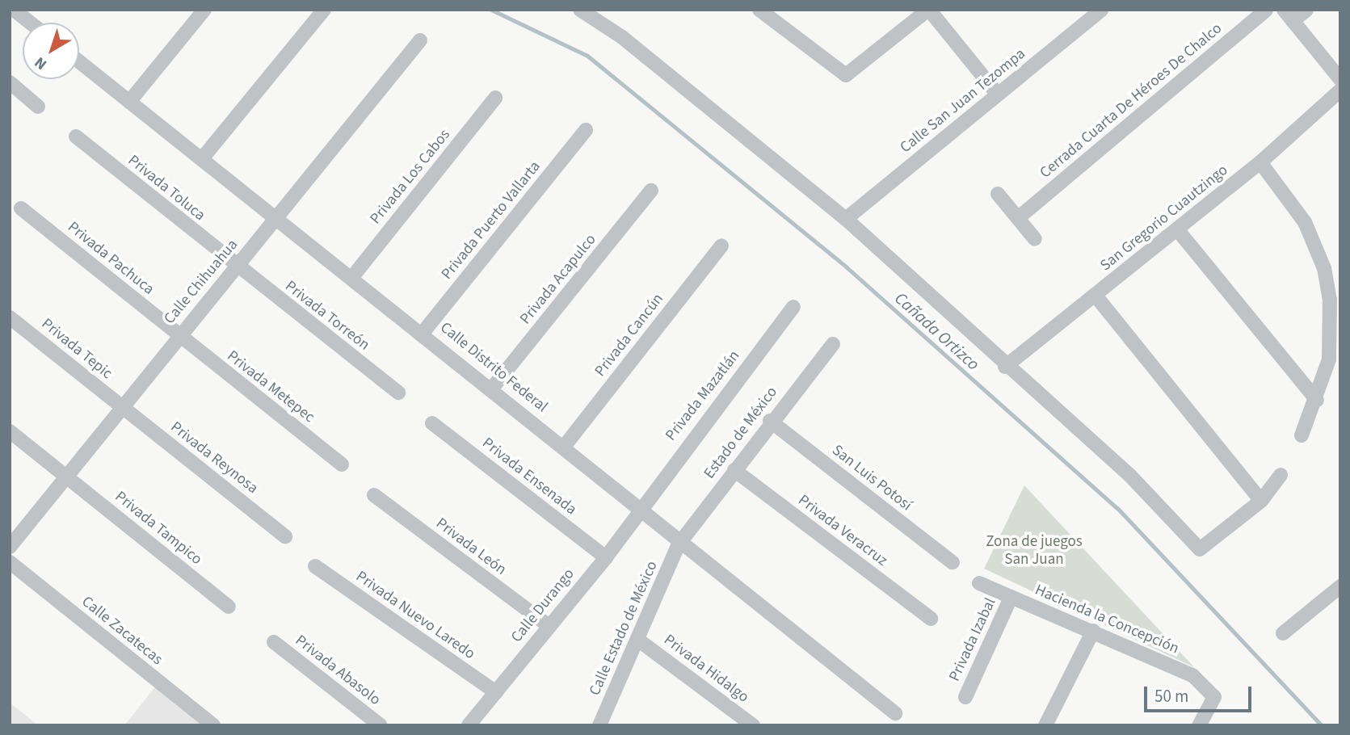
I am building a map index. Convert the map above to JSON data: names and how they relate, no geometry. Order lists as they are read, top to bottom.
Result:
{
  "streets": {
    "street": [
      "Calle San Juan Tezompa",
      "Cerrada Cuarta De Héroes De Chalco",
      "Privada Los Cabos",
      "Privada Toluca",
      "San Gregorio Cuautzingo",
      "Privada Puerto Vallarta",
      "Privada Pachuca",
      "Privada Acapulco",
      "Calle Chihuahua",
      "Privada Torreón",
      "Privada Cancún",
      "Privada Tepic",
      "Calle Distrito Federal",
      "Privada Metepec",
      "Privada Mazatlán",
      "Estado de México",
      "Privada Reynosa",
      "Privada Ensenada",
      "San Luis Potosí",
      "Privada Tampico",
      "Privada Veracruz",
      "Privada León",
      "Calle Durango",
      "Privada Nuevo Laredo",
      "Hacienda la Concepción",
      "Calle Estado de México",
      "Calle Zacatecas",
      "Privada Izabal",
      "Privada Hidalgo",
      "Privada Abasolo"
    ]
  },
  "crossings": [
    ["Privada Los Cabos", "Calle Distrito Federal"],
    ["Privada Toluca", "Calle Chihuahua"],
    ["Privada Toluca", "Privada Torreón"],
    ["Privada Puerto Vallarta", "Calle Distrito Federal"],
    ["Privada Pachuca", "Calle Chihuahua"],
    ["Privada Pachuca", "Privada Metepec"],
    ["Privada Acapulco", "Calle Distrito Federal"],
    ["Calle Chihuahua", "Privada Torreón"],
    ["Calle Chihuahua", "Privada Tepic"],
    ["Calle Chihuahua", "Calle Distrito Federal"],
    ["Calle Chihuahua", "Privada Metepec"],
    ["Calle Chihuahua", "Privada Reynosa"],
    ["Calle Chihuahua", "Privada Tampico"],
    ["Privada Cancún", "Calle Distrito Federal"],
    ["Privada Tepic", "Privada Reynosa"],
    ["Calle Distrito Federal", "Privada Mazatlán"],
    ["Calle Distrito Federal", "Estado de México"],
    ["Calle Distrito Federal", "Calle Durango"],
    ["Calle Distrito Federal", "Calle Estado de México"],
    ["Privada Mazatlán", "Calle Durango"],
    ["Estado de México", "San Luis Potosí"],
    ["Estado de México", "Privada Veracruz"],
    ["Estado de México", "Calle Estado de México"],
    ["Privada Ensenada", "Calle Durango"],
    ["Privada León", "Calle Durango"],
    ["Calle Durango", "Privada Nuevo Laredo"],
    ["Hacienda la Concepción", "Privada Izabal"],
    ["Calle Estado de México", "Privada Hidalgo"]
  ],
  "water": ["Cañada Ortizco"],
  "parks": ["Zona de juegos San Juan"],
  "scale_bar": "50 m",
  "north": "bottom left"
}
